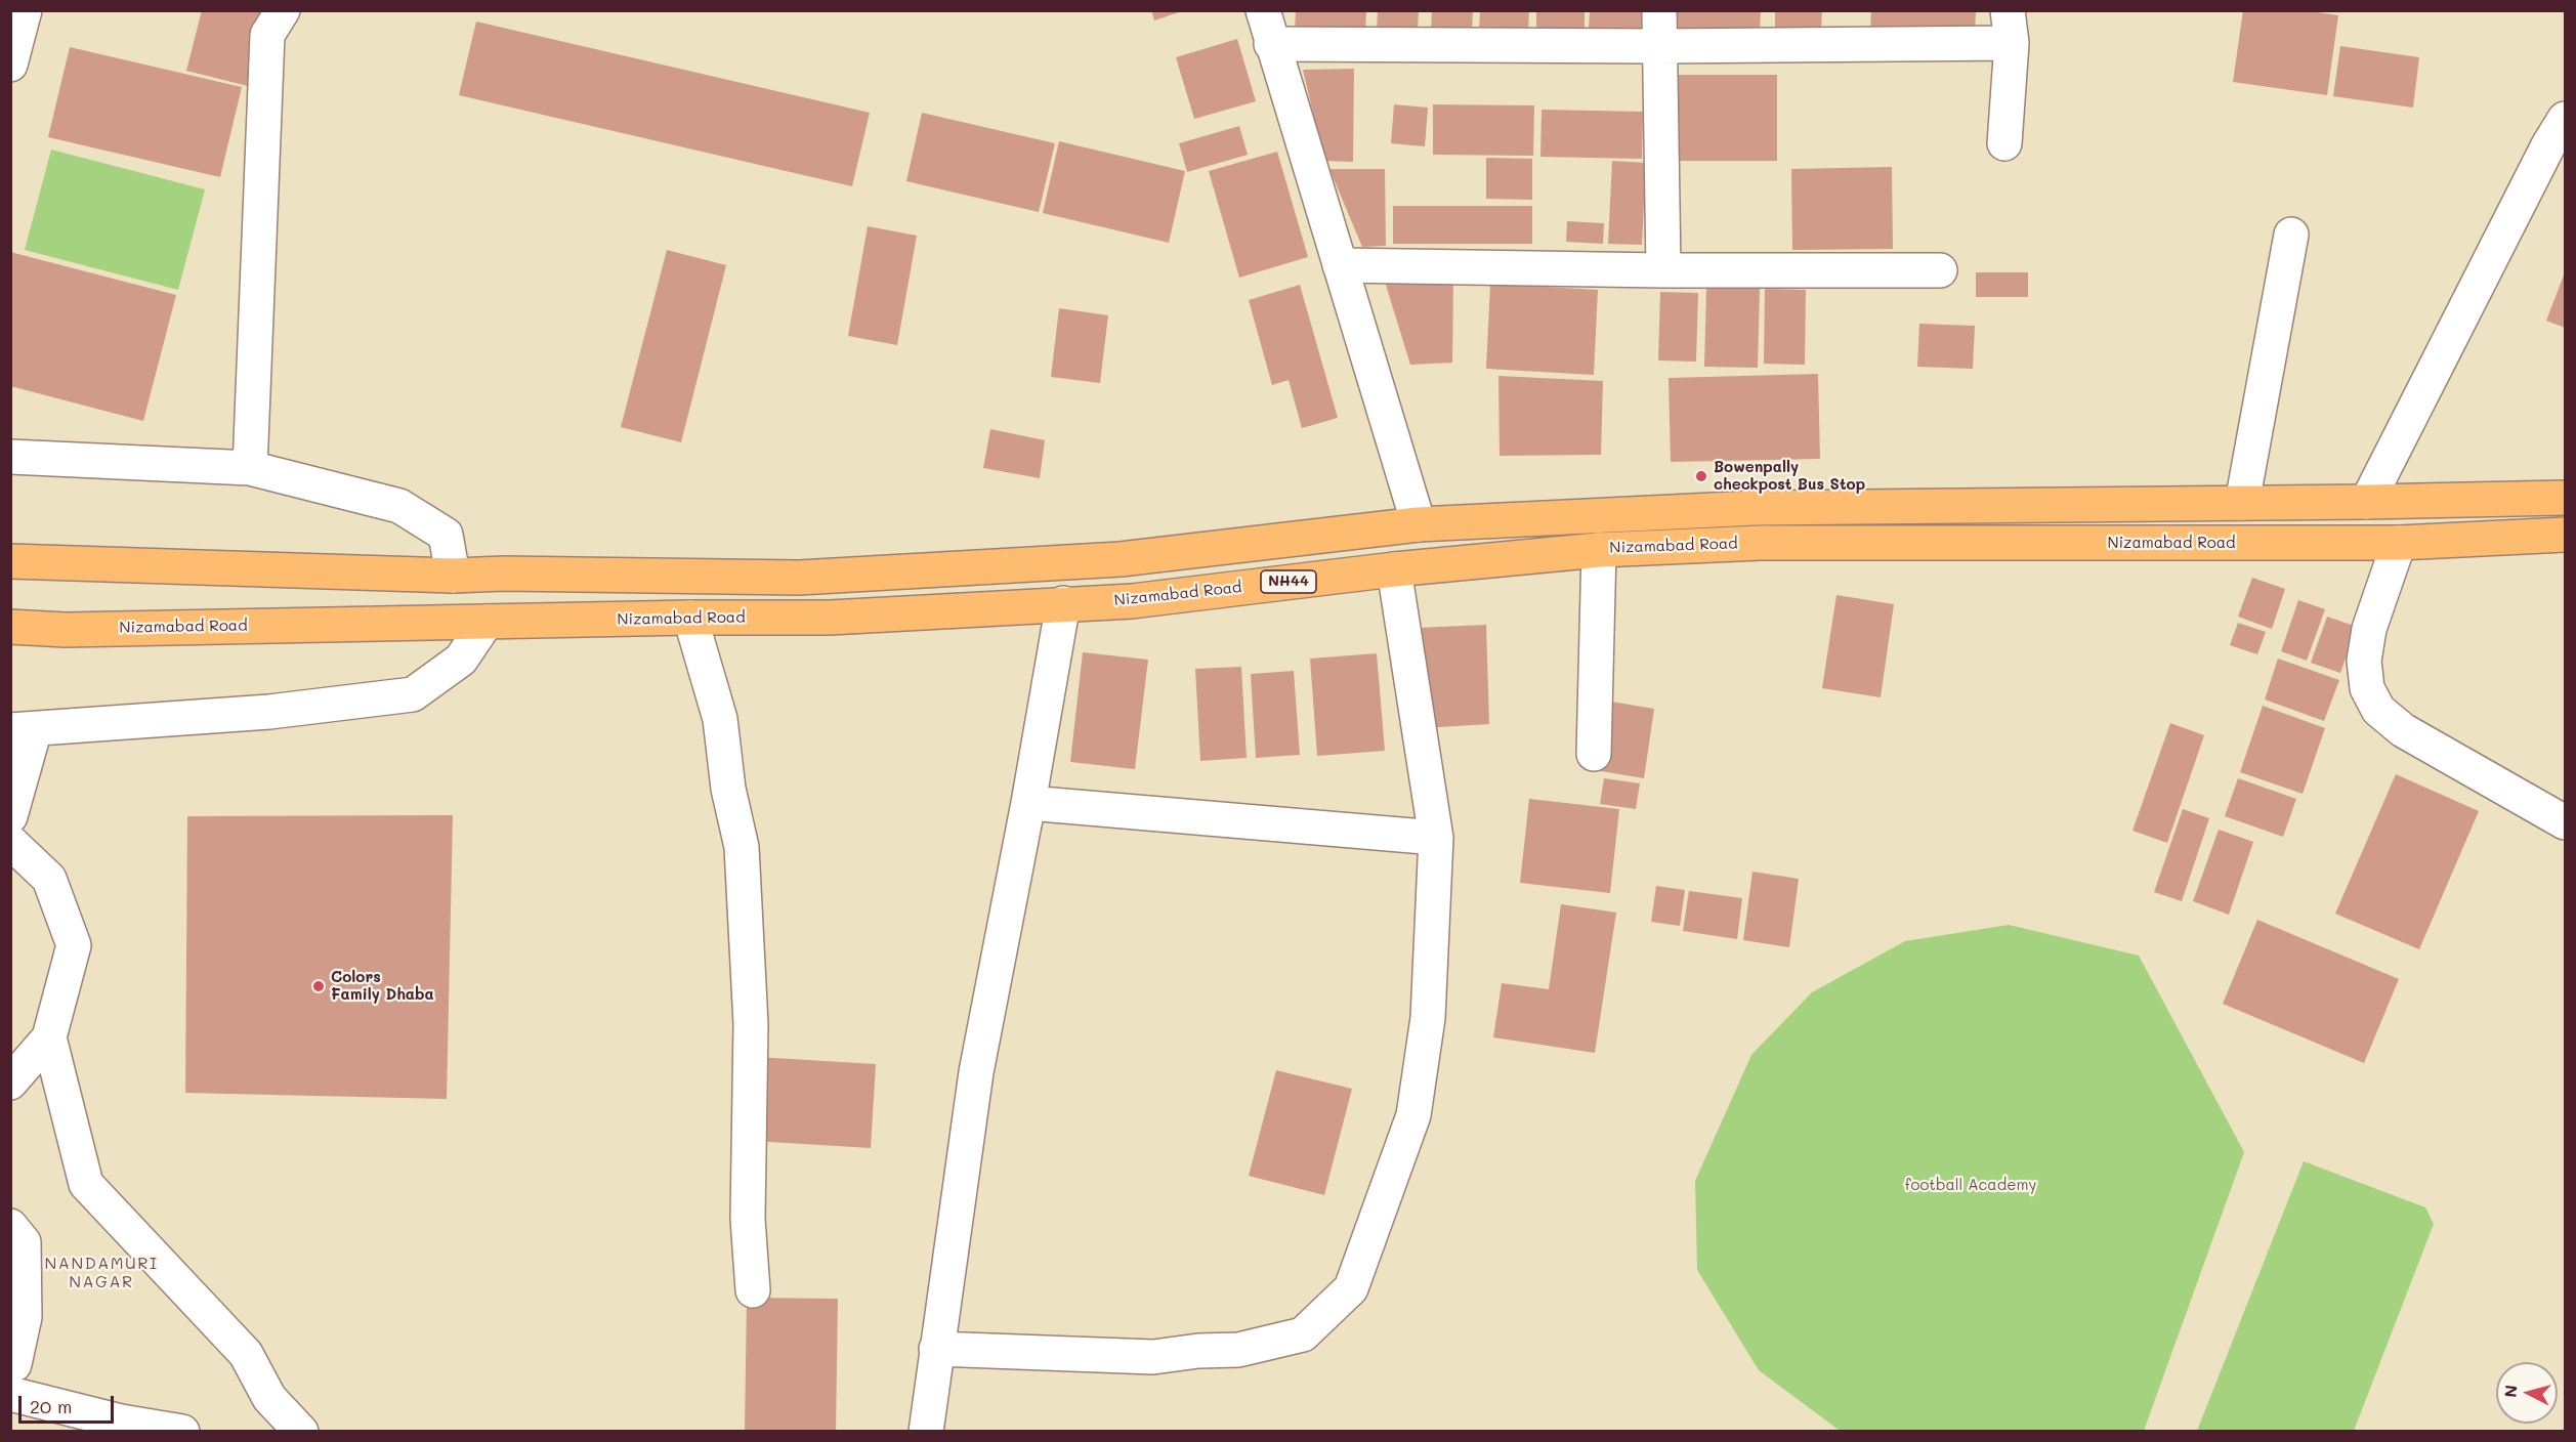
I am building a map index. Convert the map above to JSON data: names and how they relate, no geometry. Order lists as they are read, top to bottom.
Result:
{
  "streets": {
    "highway": ["Nizamabad Road", "NH44"]
  },
  "districts": ["NANDAMURI NAGAR"],
  "parks": ["football Academy"],
  "places": ["Bowenpally checkpost Bus Stop", "Colors Family Dhaba"],
  "scale_bar": "20 m",
  "north": "left"
}
